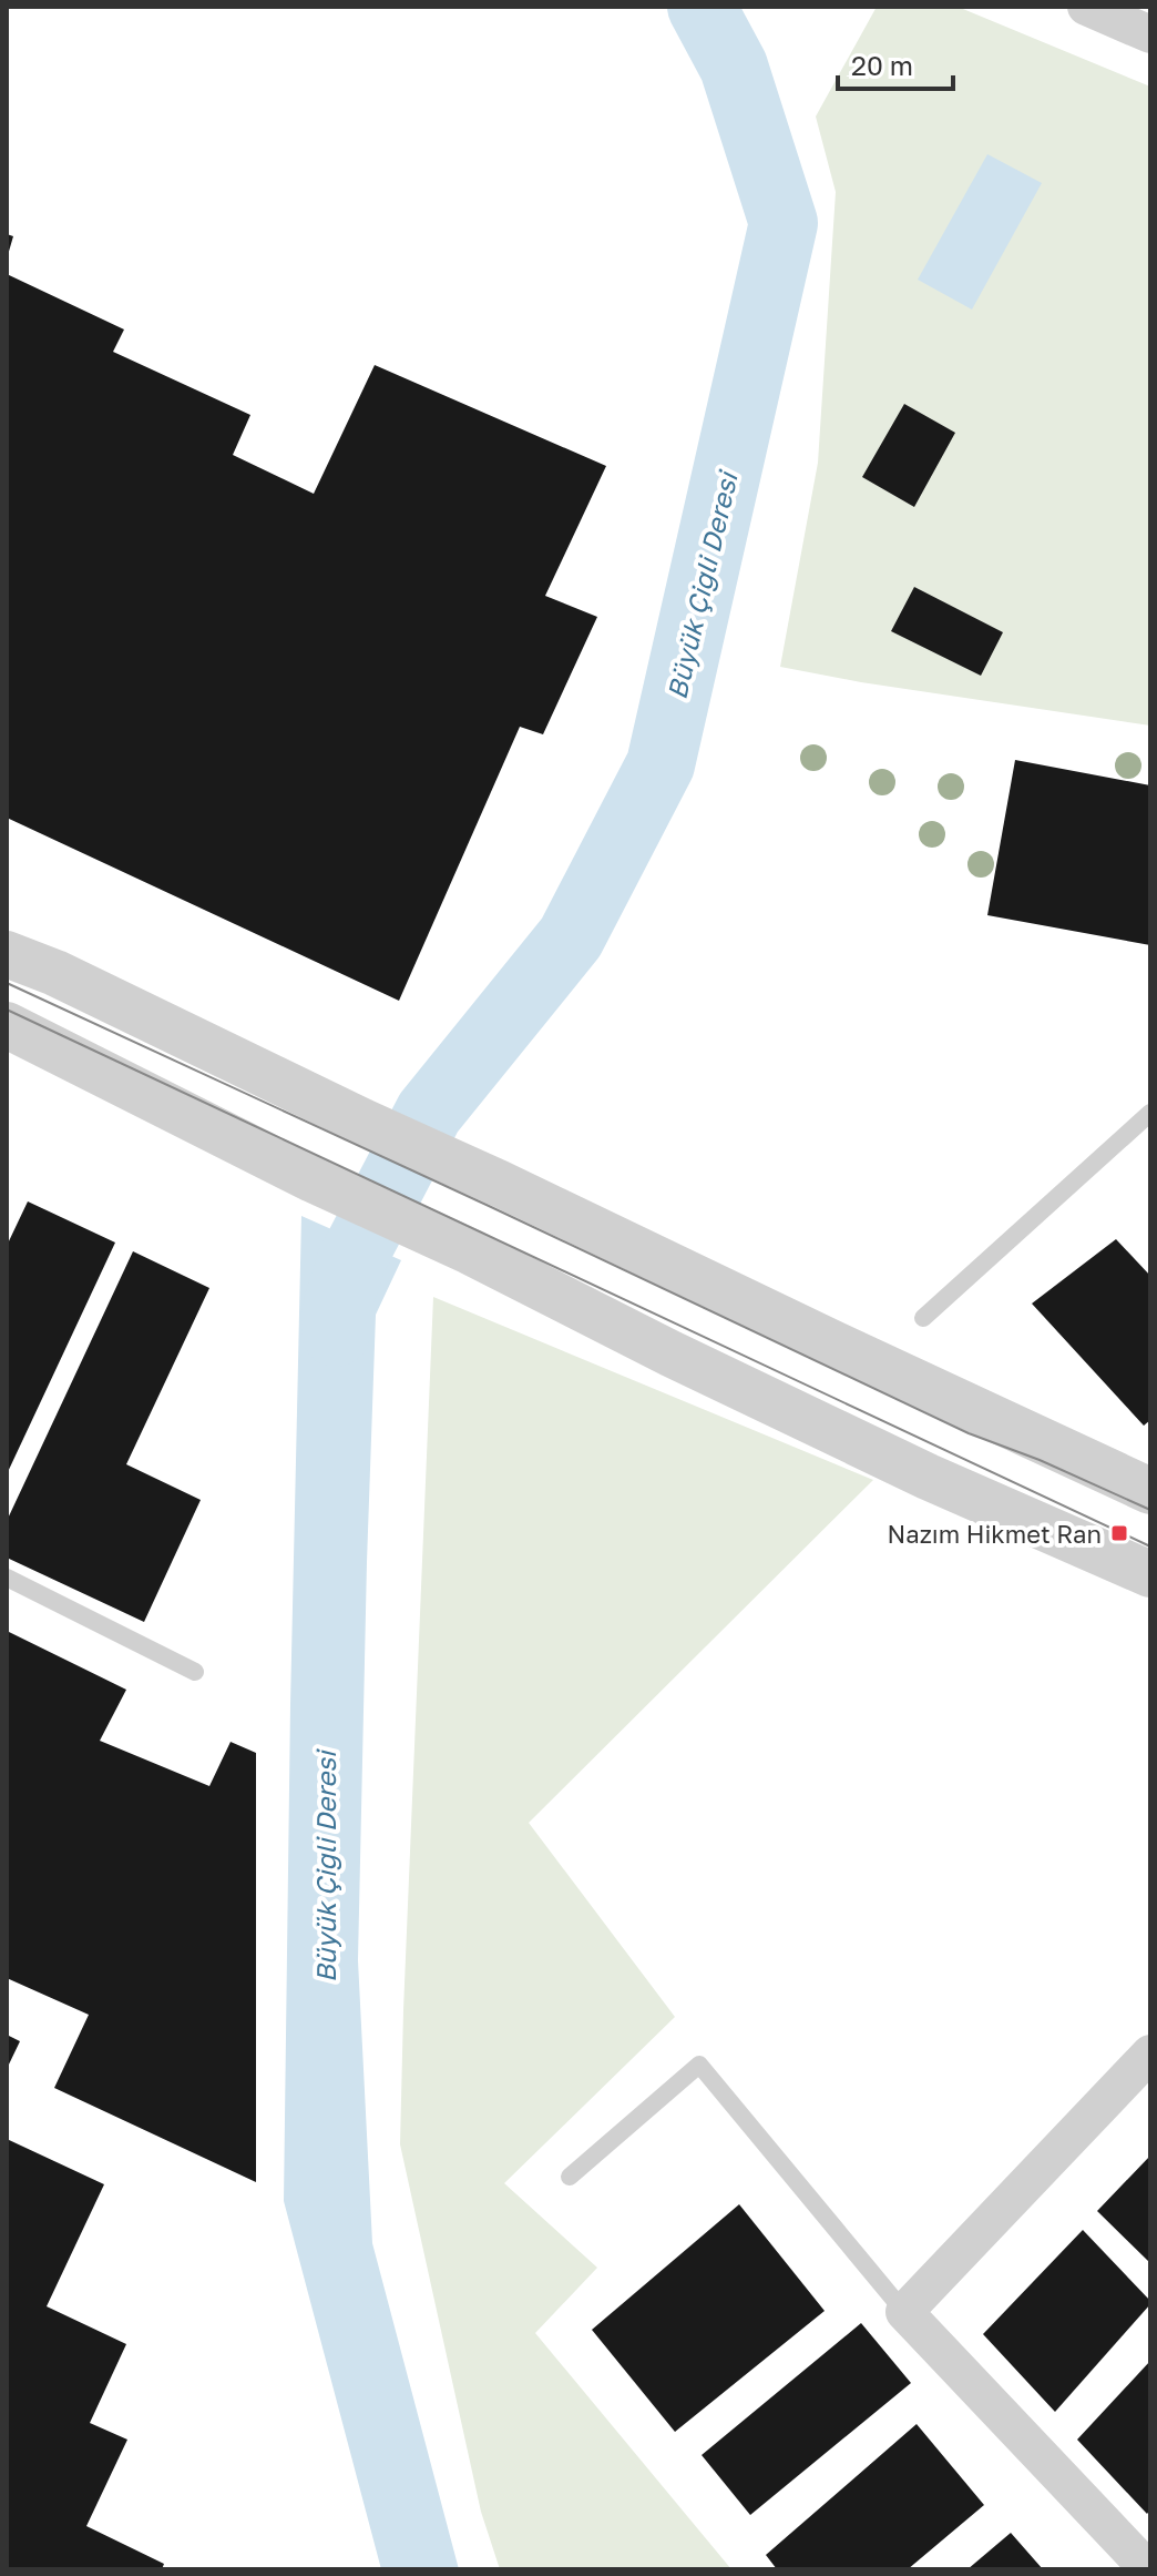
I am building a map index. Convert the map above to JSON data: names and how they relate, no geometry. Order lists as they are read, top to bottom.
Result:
{
  "water": ["Büyük Çiğli Deresi"],
  "places": {
    "transit": ["Nazım Hikmet Ran"]
  },
  "scale_bar": "20 m"
}
